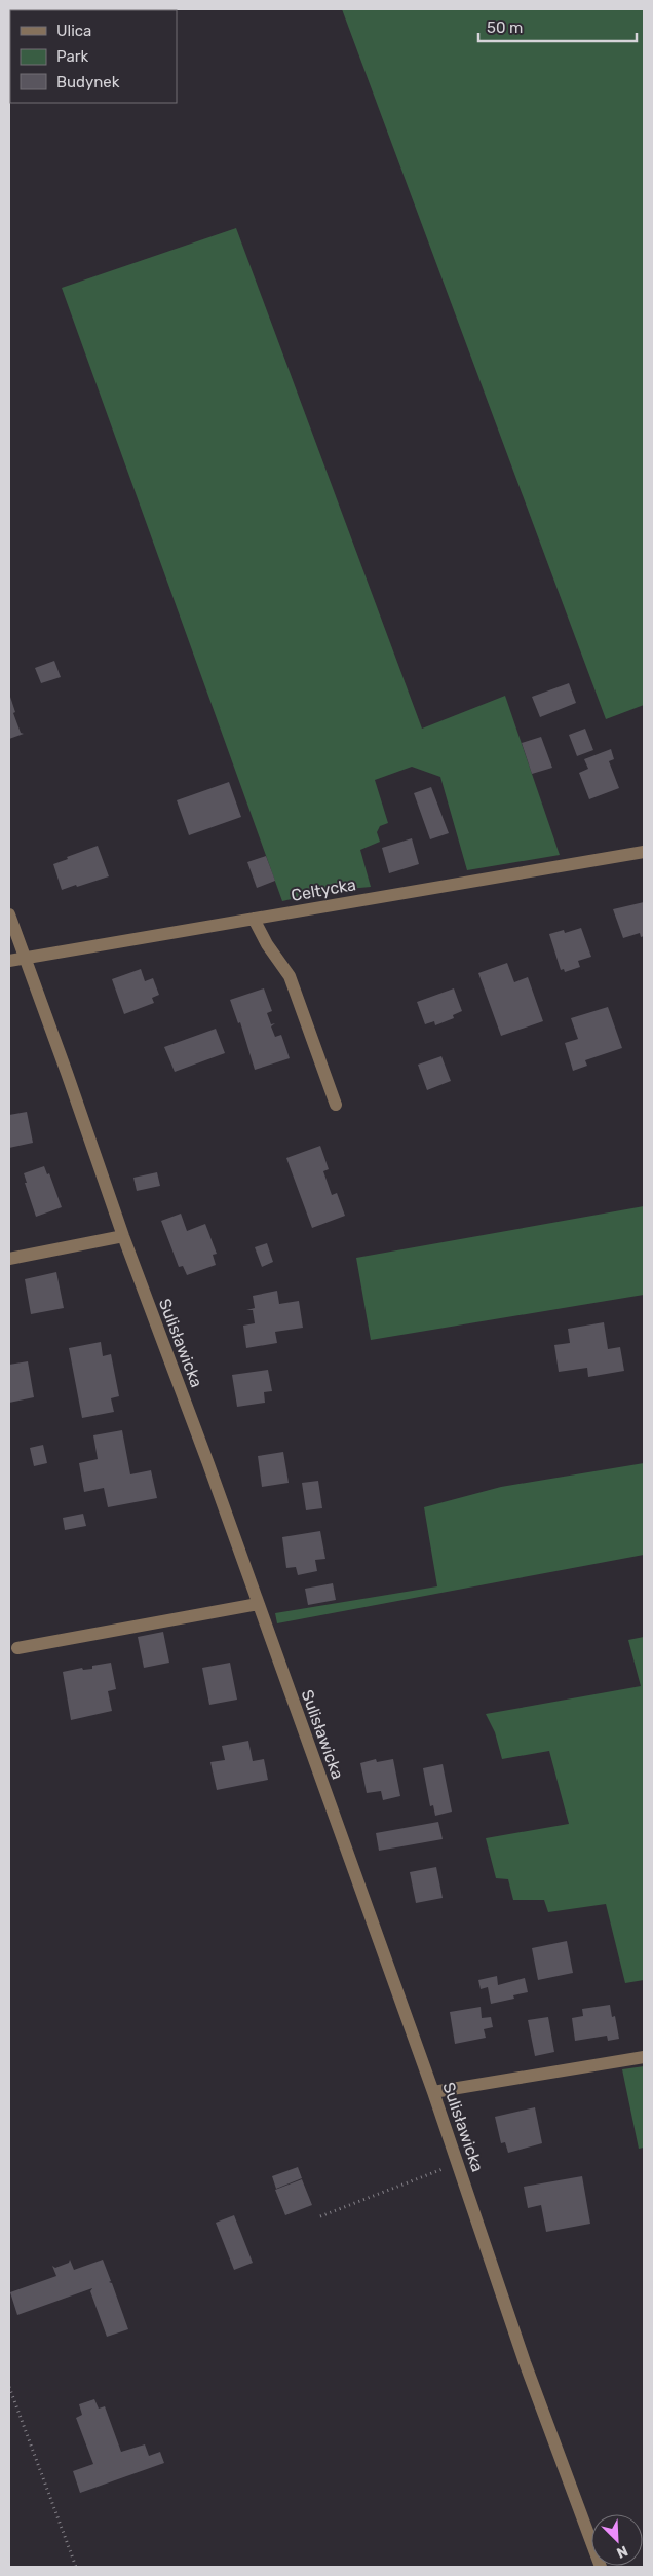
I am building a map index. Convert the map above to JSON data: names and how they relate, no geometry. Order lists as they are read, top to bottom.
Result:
{
  "streets": {
    "street": ["Celtycka", "Sulisławicka"]
  },
  "crossings": [
    ["Celtycka", "Sulisławicka"]
  ],
  "legend": ["Ulica", "Park", "Budynek"],
  "scale_bar": "50 m",
  "north": "bottom right"
}
